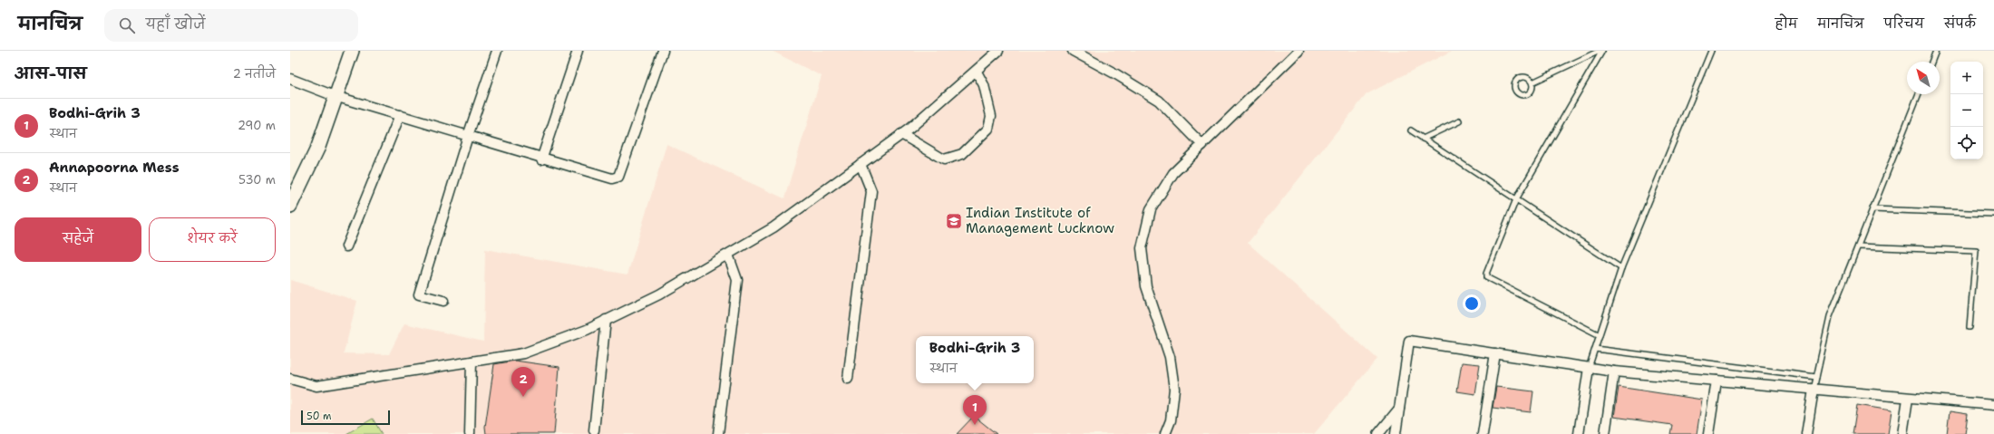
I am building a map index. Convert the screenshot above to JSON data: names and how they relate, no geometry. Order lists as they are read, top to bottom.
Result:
{
  "places": {
    "school or university": ["Indian Institute of Management Lucknow"]
  },
  "scale_bar": "50 m",
  "north": "top left",
  "page": {
    "header": "मानचित्र",
    "search": "यहाँ खोजें",
    "nav": [
      "होम",
      "मानचित्र",
      "परिचय",
      "संपर्क"
    ],
    "heading": ["आस-पास", "2 नतीजे"],
    "map_buttons": ["+", "−"],
    "list": [
      {
        "mark": "1",
        "name": "Bodhi-Grih 3",
        "note": "स्थान",
        "value": "290 m"
      },
      {
        "mark": "2",
        "name": "Annapoorna Mess",
        "note": "स्थान",
        "value": "530 m"
      }
    ],
    "buttons": ["सहेजें", "शेयर करें"],
    "popup": ["Bodhi-Grih 3", "स्थान"],
    "pins": ["2", "1"],
    "scale": "50 m"
  }
}
